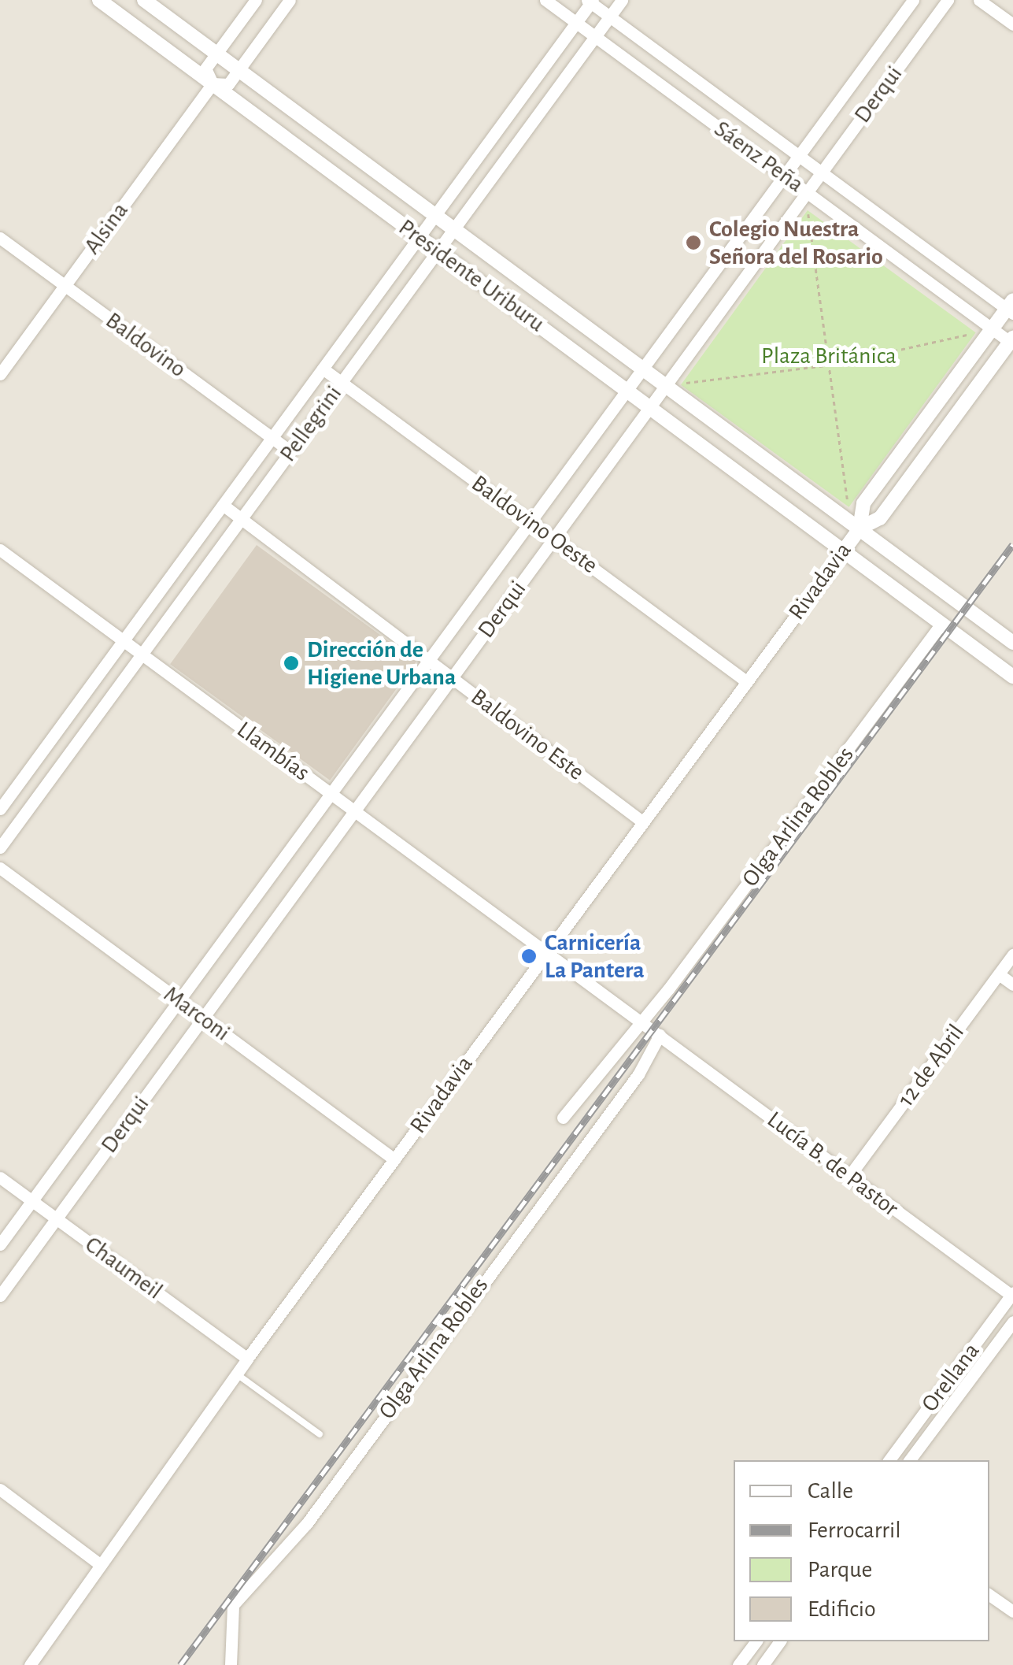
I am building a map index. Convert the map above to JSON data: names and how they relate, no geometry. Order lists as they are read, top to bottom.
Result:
{
  "streets": {
    "street": [
      "Derqui",
      "Sáenz Peña",
      "Alsina",
      "Presidente Uriburu",
      "Baldovino",
      "Pellegrini",
      "Baldovino Oeste",
      "Rivadavia",
      "Baldovino Este",
      "Llambías",
      "Olga Arlina Robles",
      "Marconi",
      "12 de Abril",
      "Lucía B. de Pastor",
      "Chaumeil",
      "Orellana"
    ]
  },
  "crossings": [
    ["Derqui", "Sáenz Peña"],
    ["Derqui", "Presidente Uriburu"],
    ["Derqui", "Baldovino Oeste"],
    ["Derqui", "Baldovino Este"],
    ["Derqui", "Llambías"],
    ["Derqui", "Marconi"],
    ["Derqui", "Chaumeil"],
    ["Sáenz Peña", "Pellegrini"],
    ["Sáenz Peña", "Rivadavia"],
    ["Alsina", "Presidente Uriburu"],
    ["Alsina", "Baldovino"],
    ["Presidente Uriburu", "Pellegrini"],
    ["Presidente Uriburu", "Rivadavia"],
    ["Presidente Uriburu", "Olga Arlina Robles"],
    ["Baldovino", "Pellegrini"],
    ["Pellegrini", "Baldovino Oeste"],
    ["Pellegrini", "Baldovino Este"],
    ["Pellegrini", "Llambías"],
    ["Baldovino Oeste", "Rivadavia"],
    ["Rivadavia", "Baldovino Este"],
    ["Rivadavia", "Llambías"],
    ["Rivadavia", "Marconi"],
    ["Rivadavia", "Chaumeil"],
    ["Llambías", "Olga Arlina Robles"],
    ["Llambías", "Lucía B. de Pastor"],
    ["Olga Arlina Robles", "Lucía B. de Pastor"],
    ["12 de Abril", "Lucía B. de Pastor"],
    ["Lucía B. de Pastor", "Orellana"]
  ],
  "parks": ["Plaza Británica"],
  "places": ["Colegio Nuestra Señora del Rosario", "Dirección de Higiene Urbana", "Carnicería La Pantera"],
  "legend": [
    "Calle",
    "Ferrocarril",
    "Parque",
    "Edificio"
  ]
}
